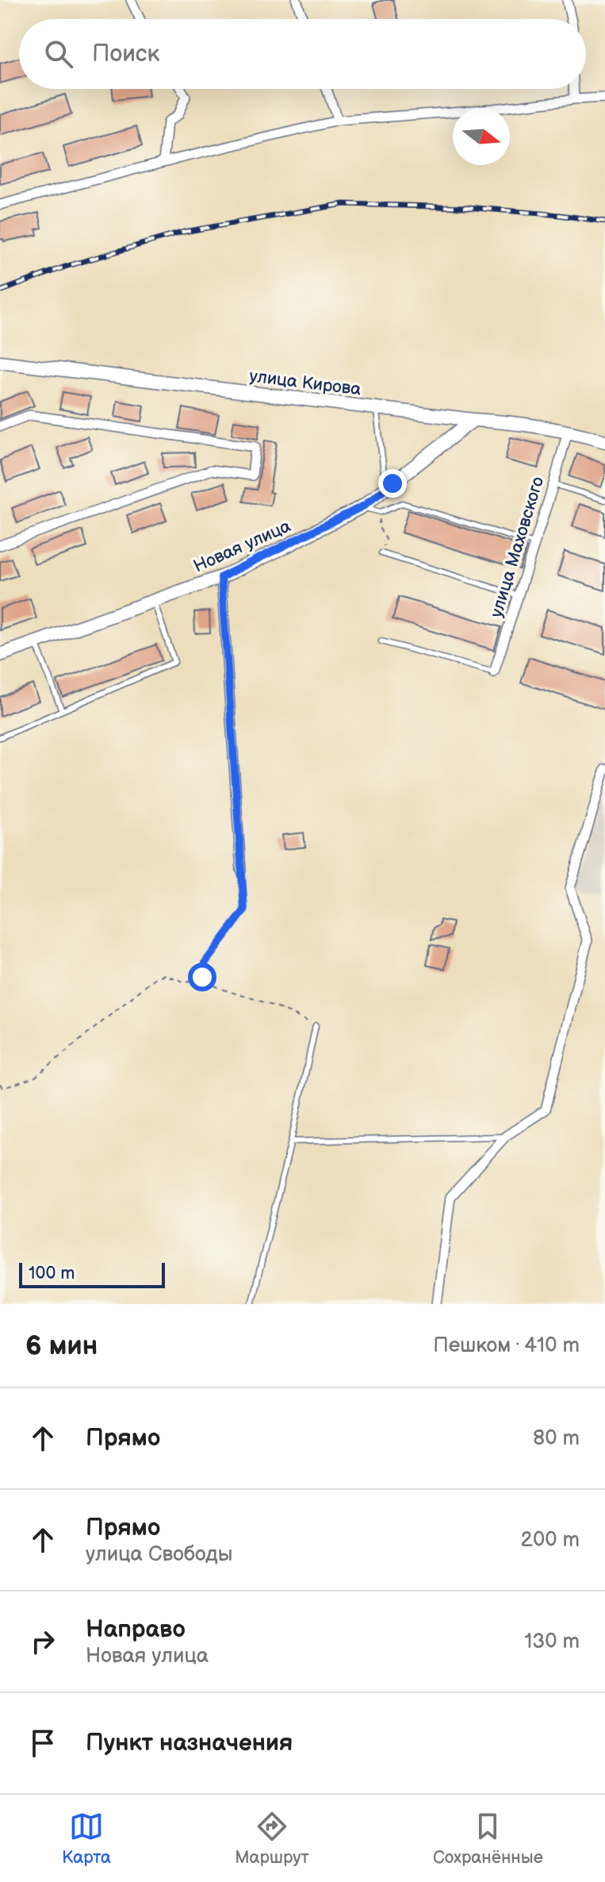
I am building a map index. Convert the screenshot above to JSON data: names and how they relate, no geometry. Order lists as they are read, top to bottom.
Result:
{
  "streets": {
    "main road": ["улица Кирова", "Новая улица"],
    "street": ["улица Маховского"]
  },
  "crossings": [
    ["улица Кирова", "Новая улица"],
    ["улица Кирова", "улица Маховского"]
  ],
  "scale_bar": "100 m",
  "north": "right",
  "page": {
    "search": "Поиск",
    "scale": "100 m",
    "heading": ["6 мин", "Пешком · 410 m"],
    "list": [
      ["Прямо", "80 m"],
      ["Прямо", "улица Свободы", "200 m"],
      ["Направо", "Новая улица", "130 m"],
      "Пункт назначения"
    ],
    "nav": ["Карта", "Маршрут", "Сохранённые"]
  }
}
